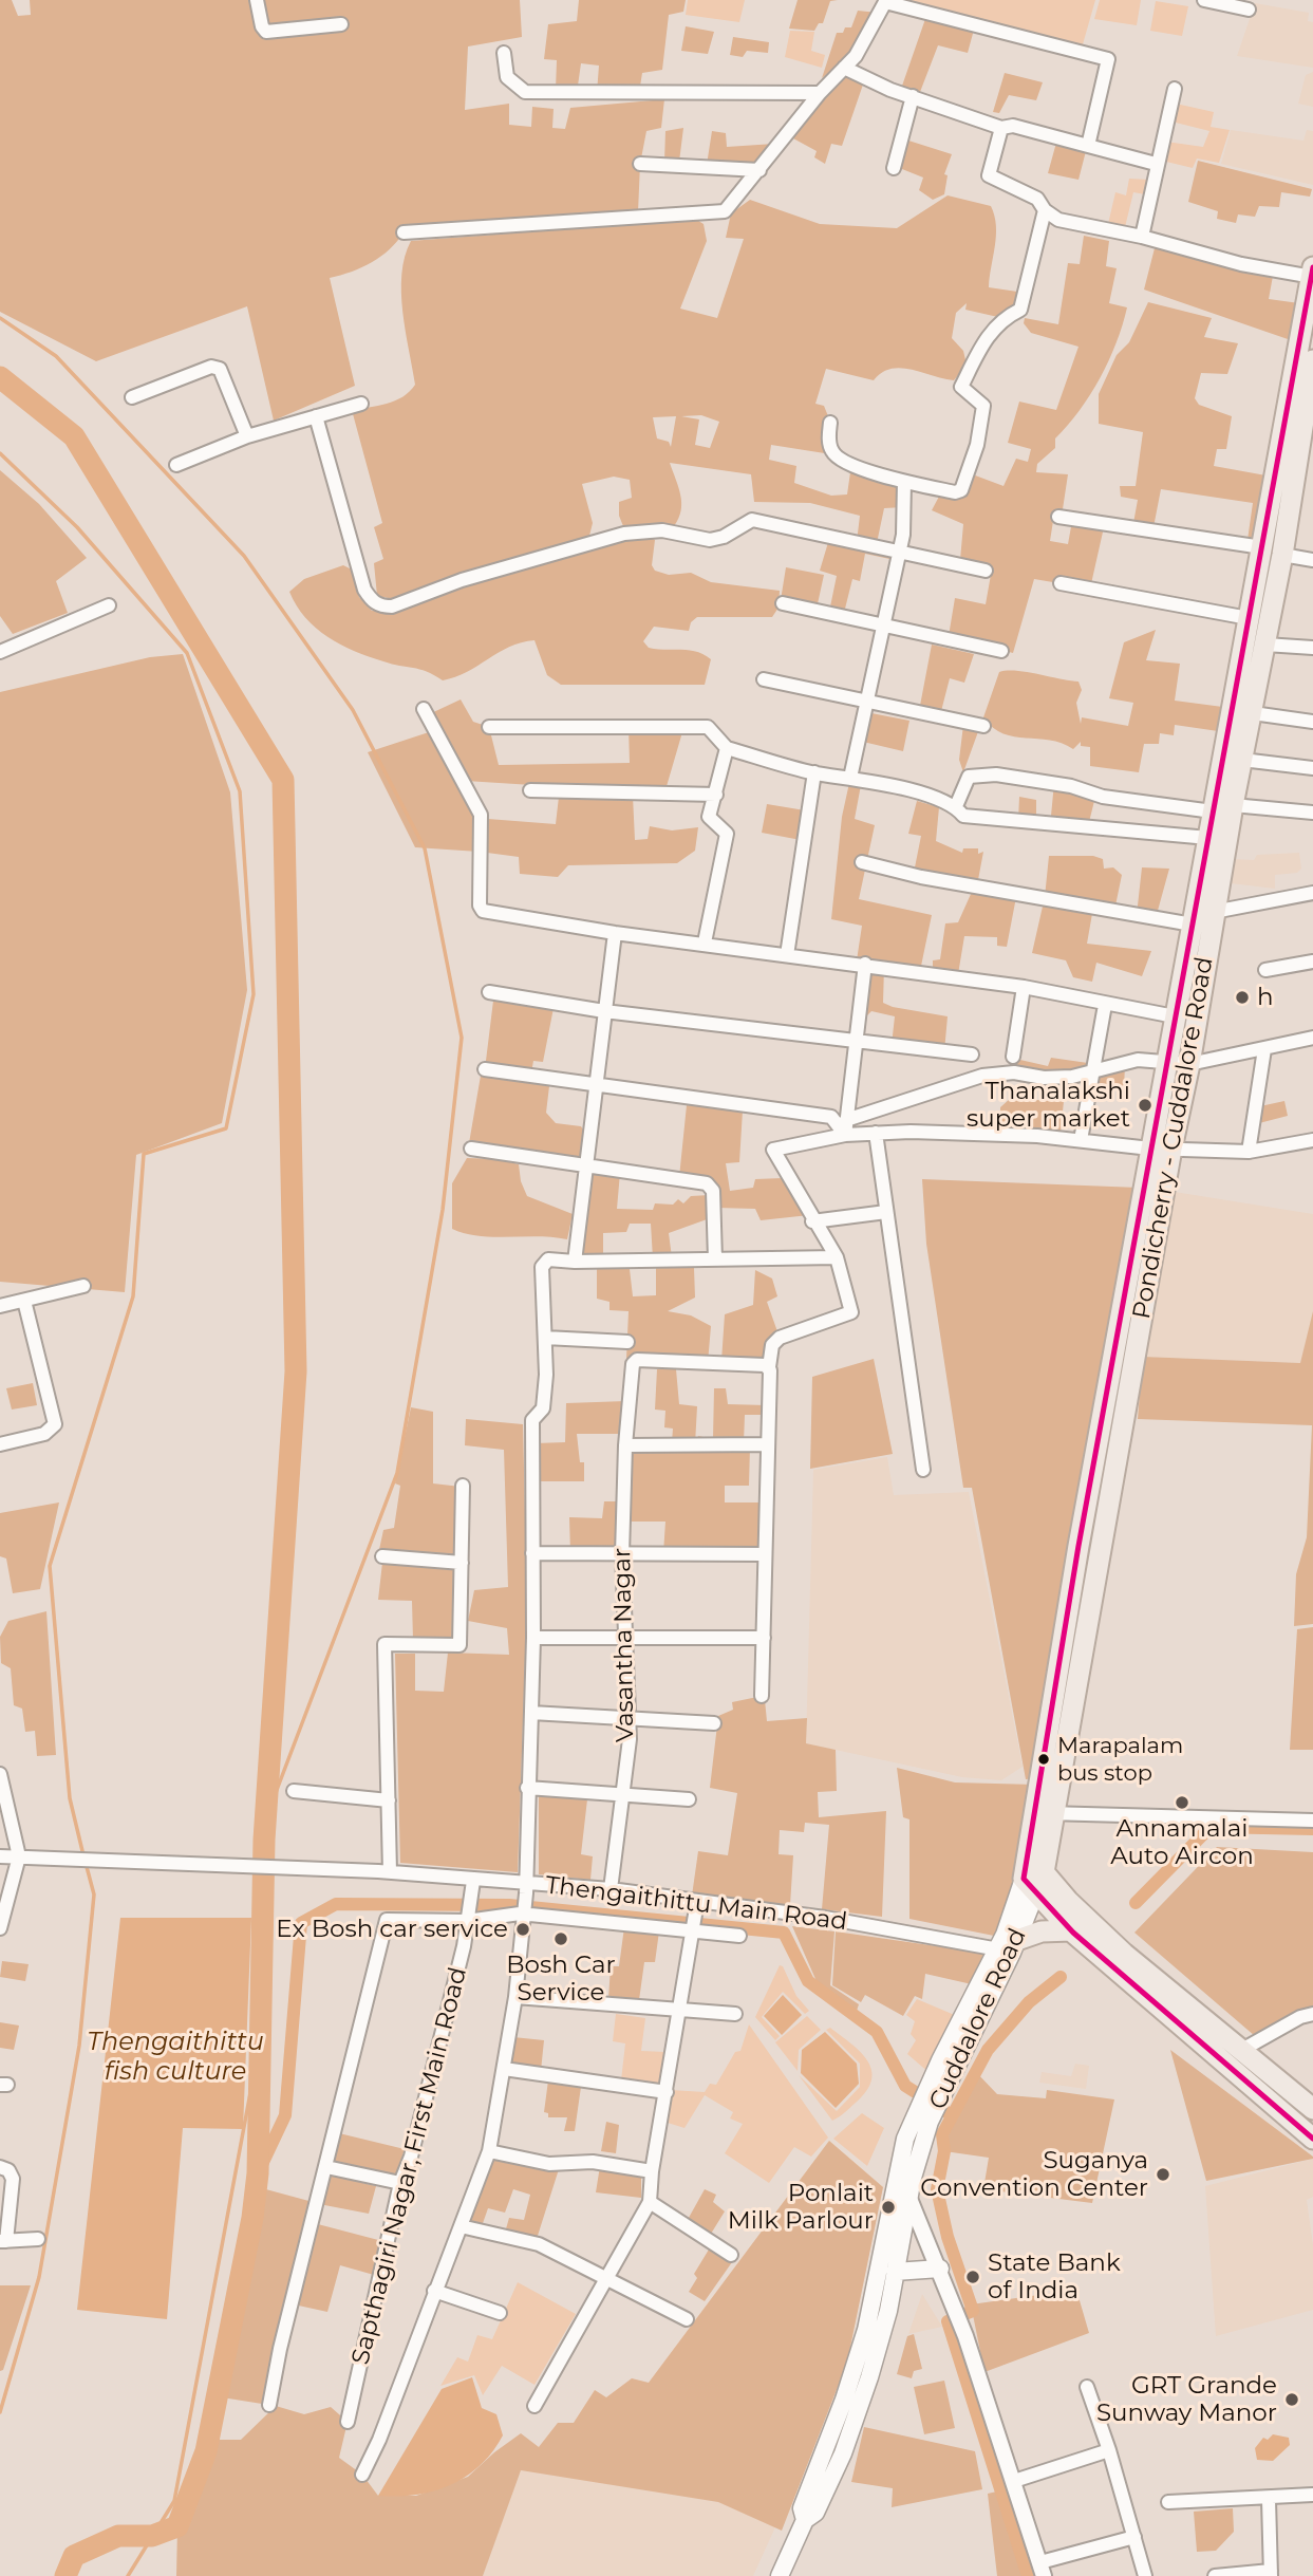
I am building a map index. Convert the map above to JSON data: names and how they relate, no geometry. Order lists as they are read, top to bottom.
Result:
{
  "streets": {
    "highway": ["Pondicherry - Cuddalore Road"],
    "main road": ["Cuddalore Road"],
    "street": ["Vasantha Nagar", "Thengaithittu Main Road", "Sapthagiri Nagar, First Main Road"]
  },
  "crossings": [
    ["Pondicherry - Cuddalore Road", "Cuddalore Road"],
    ["Vasantha Nagar", "Thengaithittu Main Road"],
    ["Thengaithittu Main Road", "Cuddalore Road"],
    ["Thengaithittu Main Road", "Sapthagiri Nagar, First Main Road"]
  ],
  "water": ["Thengaithittu fish culture"],
  "places": [
    "h",
    "Thanalakshi super market",
    "Marapalam bus stop",
    "Annamalai Auto Aircon",
    "Ex Bosh car service",
    "Bosh Car Service",
    "Suganya Convention Center",
    "Ponlait Milk Parlour",
    "State Bank of India",
    "GRT Grande Sunway Manor"
  ]
}
